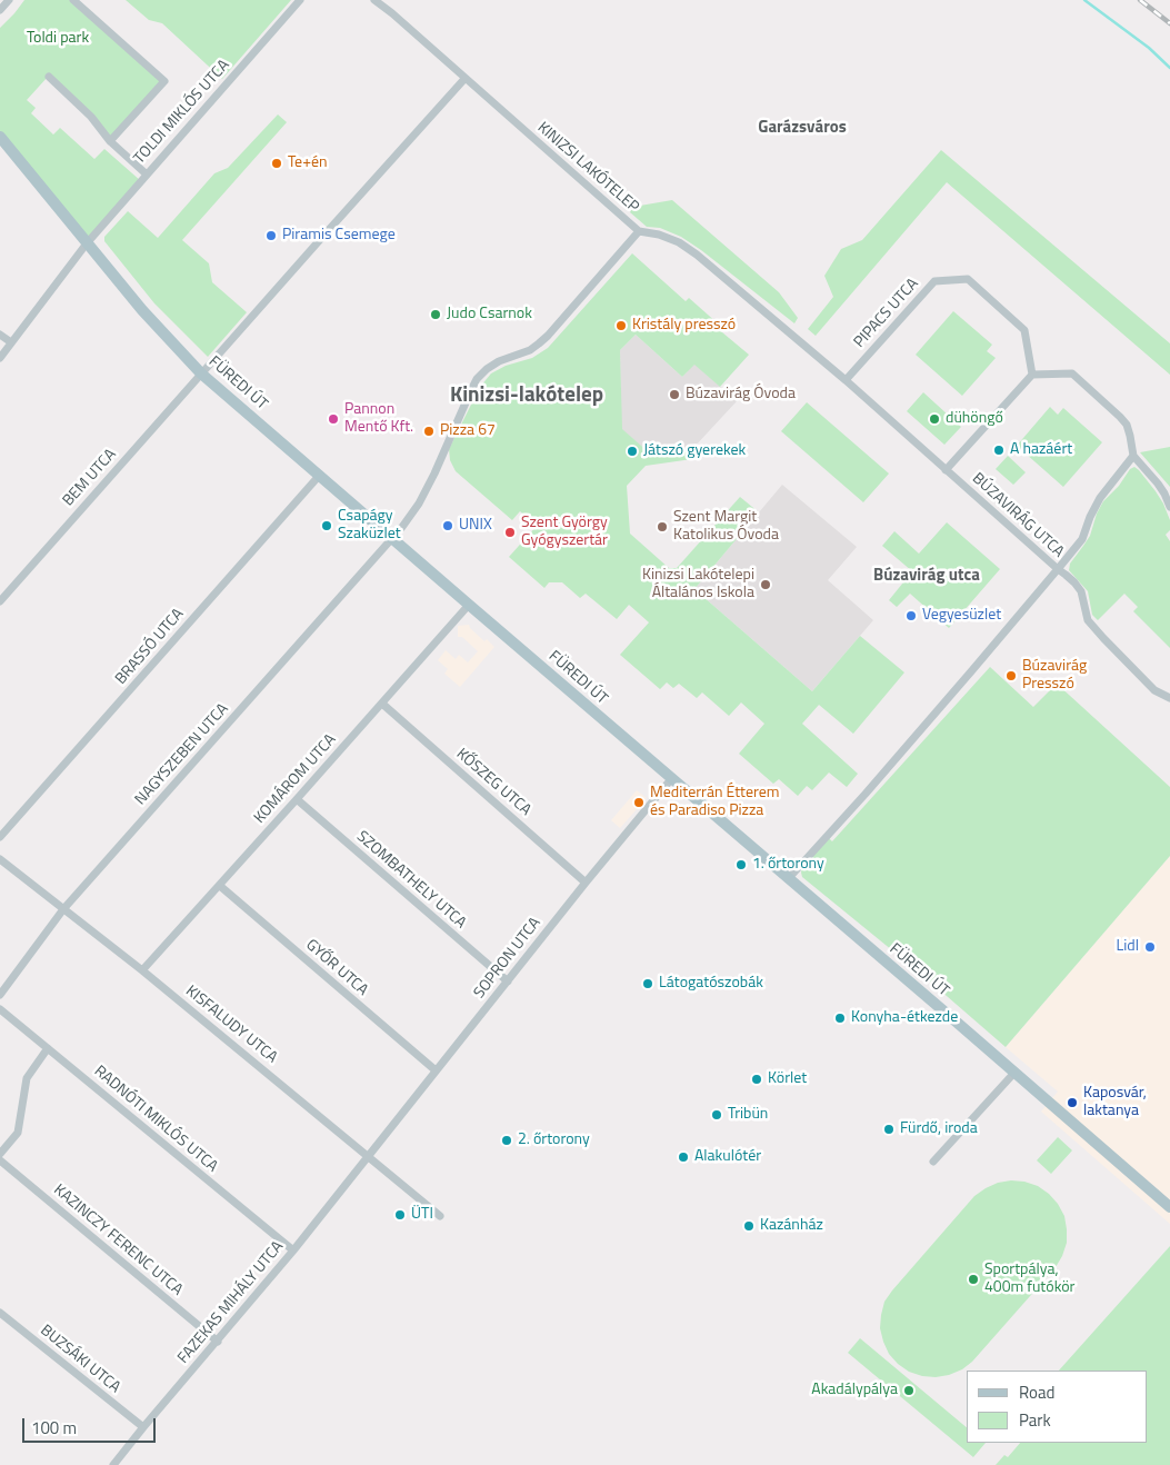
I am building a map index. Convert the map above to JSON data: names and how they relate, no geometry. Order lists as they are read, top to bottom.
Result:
{
  "streets": {
    "main road": ["FÜREDI ÚT"],
    "street": [
      "TOLDI MIKLÓS UTCA",
      "KINIZSI LAKÓTELEP",
      "PIPACS UTCA",
      "BEM UTCA",
      "BÚZAVIRÁG UTCA",
      "BRASSÓ UTCA",
      "NAGYSZEBEN UTCA",
      "KOMÁROM UTCA",
      "KŐSZEG UTCA",
      "SZOMBATHELY UTCA",
      "SOPRON UTCA",
      "GYŐR UTCA",
      "KISFALUDY UTCA",
      "RADNÓTI MIKLÓS UTCA",
      "KAZINCZY FERENC UTCA",
      "FAZEKAS MIHÁLY UTCA",
      "BUZSÁKI UTCA"
    ]
  },
  "crossings": [
    ["TOLDI MIKLÓS UTCA", "FÜREDI ÚT"],
    ["KINIZSI LAKÓTELEP", "FÜREDI ÚT"],
    ["KINIZSI LAKÓTELEP", "BÚZAVIRÁG UTCA"],
    ["KINIZSI LAKÓTELEP", "NAGYSZEBEN UTCA"],
    ["PIPACS UTCA", "BÚZAVIRÁG UTCA"],
    ["FÜREDI ÚT", "BEM UTCA"],
    ["FÜREDI ÚT", "BÚZAVIRÁG UTCA"],
    ["FÜREDI ÚT", "BRASSÓ UTCA"],
    ["FÜREDI ÚT", "NAGYSZEBEN UTCA"],
    ["FÜREDI ÚT", "KOMÁROM UTCA"],
    ["FÜREDI ÚT", "SOPRON UTCA"],
    ["NAGYSZEBEN UTCA", "KISFALUDY UTCA"],
    ["KOMÁROM UTCA", "KŐSZEG UTCA"],
    ["KOMÁROM UTCA", "SZOMBATHELY UTCA"],
    ["KOMÁROM UTCA", "GYŐR UTCA"],
    ["KOMÁROM UTCA", "KISFALUDY UTCA"],
    ["KŐSZEG UTCA", "SOPRON UTCA"],
    ["SZOMBATHELY UTCA", "SOPRON UTCA"],
    ["SOPRON UTCA", "GYŐR UTCA"],
    ["SOPRON UTCA", "KISFALUDY UTCA"],
    ["SOPRON UTCA", "FAZEKAS MIHÁLY UTCA"],
    ["KISFALUDY UTCA", "FAZEKAS MIHÁLY UTCA"],
    ["RADNÓTI MIKLÓS UTCA", "FAZEKAS MIHÁLY UTCA"],
    ["KAZINCZY FERENC UTCA", "FAZEKAS MIHÁLY UTCA"],
    ["FAZEKAS MIHÁLY UTCA", "BUZSÁKI UTCA"]
  ],
  "districts": ["Garázsváros", "Kinizsi-lakótelep", "Búzavirág utca"],
  "parks": ["Toldi park"],
  "places": [
    "Te+én",
    "Piramis Csemege",
    "Judo Csarnok",
    "Kristály presszó",
    "Búzavirág Óvoda",
    "Pannon Mentő Kft.",
    "dühöngő",
    "Pizza 67",
    "A hazáért",
    "Játszó gyerekek",
    "Csapágy Szaküzlet",
    "UNIX",
    "Szent Margit Katolikus Óvoda",
    "Szent György Gyógyszertár",
    "Kinizsi Lakótelepi Általános Iskola",
    "Vegyesüzlet",
    "Búzavirág Presszó",
    "Mediterrán Étterem és Paradiso Pizza",
    "1. őrtorony",
    "Lidl",
    "Látogatószobák",
    "Konyha-étkezde",
    "Körlet",
    "Kaposvár, laktanya",
    "Tribün",
    "Fürdő, iroda",
    "2. őrtorony",
    "Alakulótér",
    "ÜTI",
    "Kazánház",
    "Sportpálya, 400m futókör",
    "Akadálypálya"
  ],
  "legend": ["Road", "Park"],
  "scale_bar": "100 m"
}
